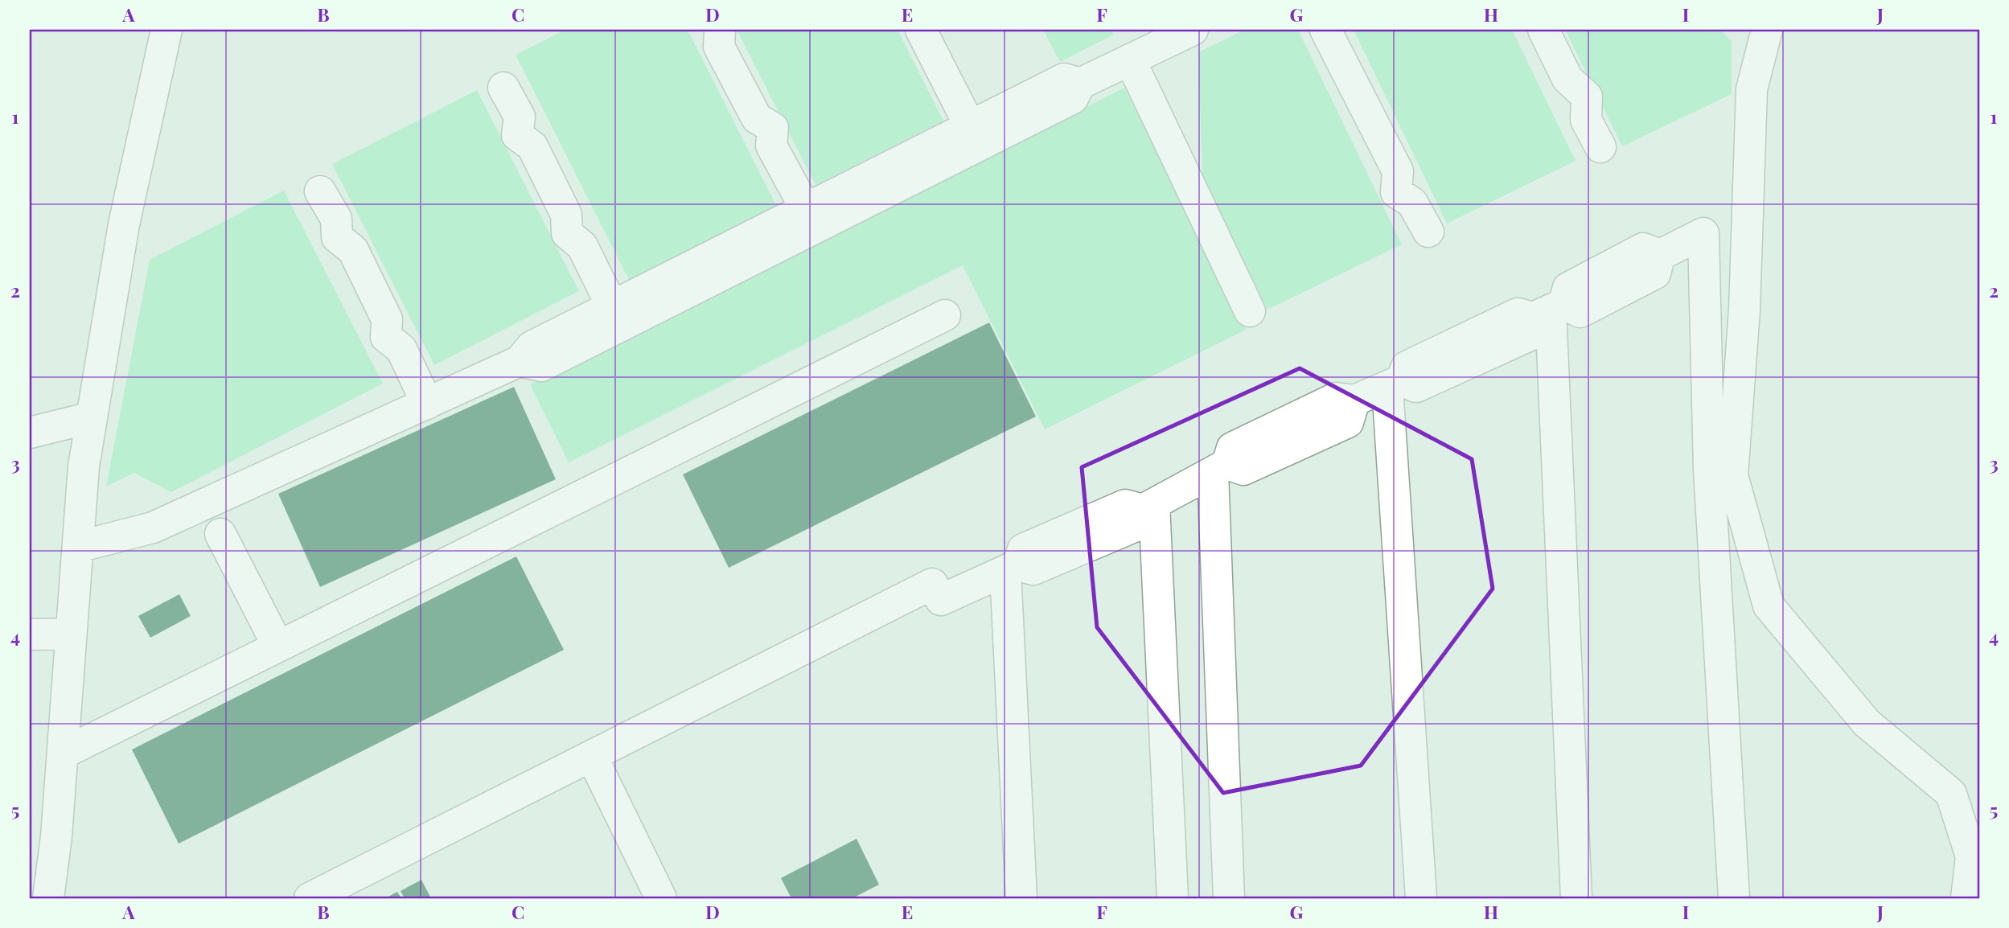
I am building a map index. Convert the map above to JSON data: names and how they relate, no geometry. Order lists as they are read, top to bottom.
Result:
{
  "grid": {
    "columns": [
      "A",
      "B",
      "C",
      "D",
      "E",
      "F",
      "G",
      "H",
      "I",
      "J"
    ],
    "rows": [
      "1",
      "2",
      "3",
      "4",
      "5"
    ]
  }
}
